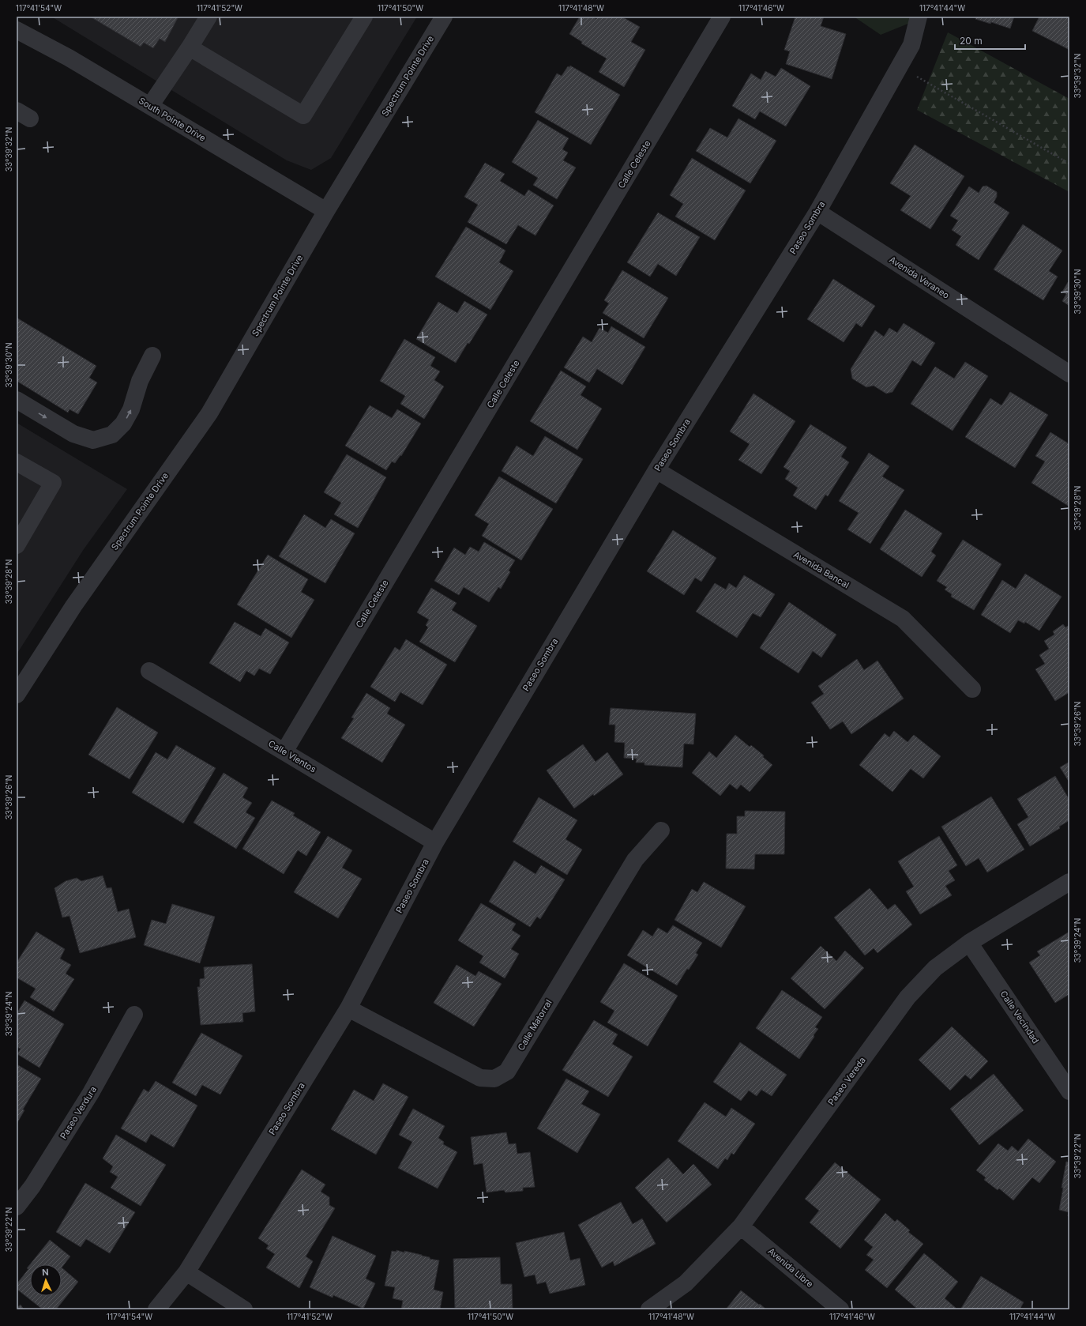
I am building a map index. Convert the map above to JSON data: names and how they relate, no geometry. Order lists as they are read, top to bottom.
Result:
{
  "streets": {
    "street": [
      "Spectrum Pointe Drive",
      "South Pointe Drive",
      "Calle Celeste",
      "Paseo Sombra",
      "Avenida Veraneo",
      "Avenida Bancal",
      "Calle Vientos",
      "Calle Vecindad",
      "Calle Matorral",
      "Paseo Vereda",
      "Paseo Verdura",
      "Avenida Libre"
    ]
  },
  "crossings": [
    ["Spectrum Pointe Drive", "South Pointe Drive"],
    ["Calle Celeste", "Calle Vientos"],
    ["Paseo Sombra", "Avenida Veraneo"],
    ["Paseo Sombra", "Avenida Bancal"],
    ["Paseo Sombra", "Calle Vientos"],
    ["Paseo Sombra", "Calle Matorral"],
    ["Calle Vecindad", "Paseo Vereda"],
    ["Paseo Vereda", "Avenida Libre"]
  ],
  "scale_bar": "20 m",
  "north": "top",
  "coordinates": [
    "117°41'54\"W",
    "117°41'52\"W",
    "117°41'50\"W",
    "117°41'48\"W",
    "117°41'46\"W",
    "117°41'44\"W",
    "33°39'32\"N",
    "33°39'30\"N",
    "33°39'28\"N",
    "33°39'26\"N",
    "33°39'24\"N",
    "33°39'22\"N"
  ]
}
